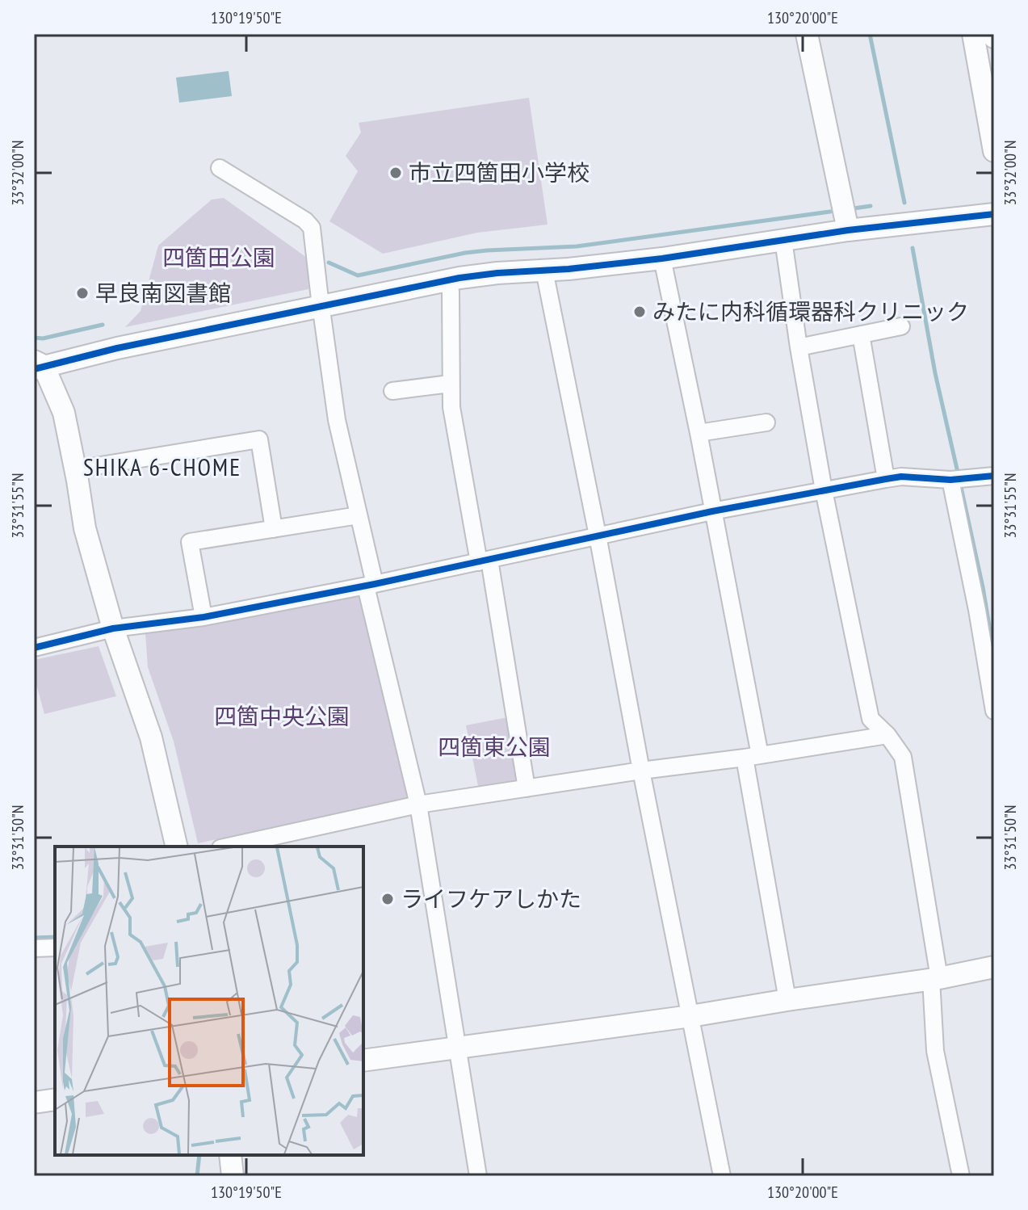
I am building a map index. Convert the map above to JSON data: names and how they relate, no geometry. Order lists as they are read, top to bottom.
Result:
{
  "districts": ["SHIKA 6-CHOME"],
  "parks": ["四箇田公園", "四箇中央公園", "四箇東公園"],
  "places": [
    "市立四箇田小学校",
    "早良南図書館",
    "みたに内科循環器科クリニック",
    "ライフケアしかた"
  ],
  "coordinates": [
    "130°19'50\"E",
    "130°20'00\"E",
    "33°32'00\"N",
    "33°31'55\"N",
    "33°31'50\"N"
  ]
}
